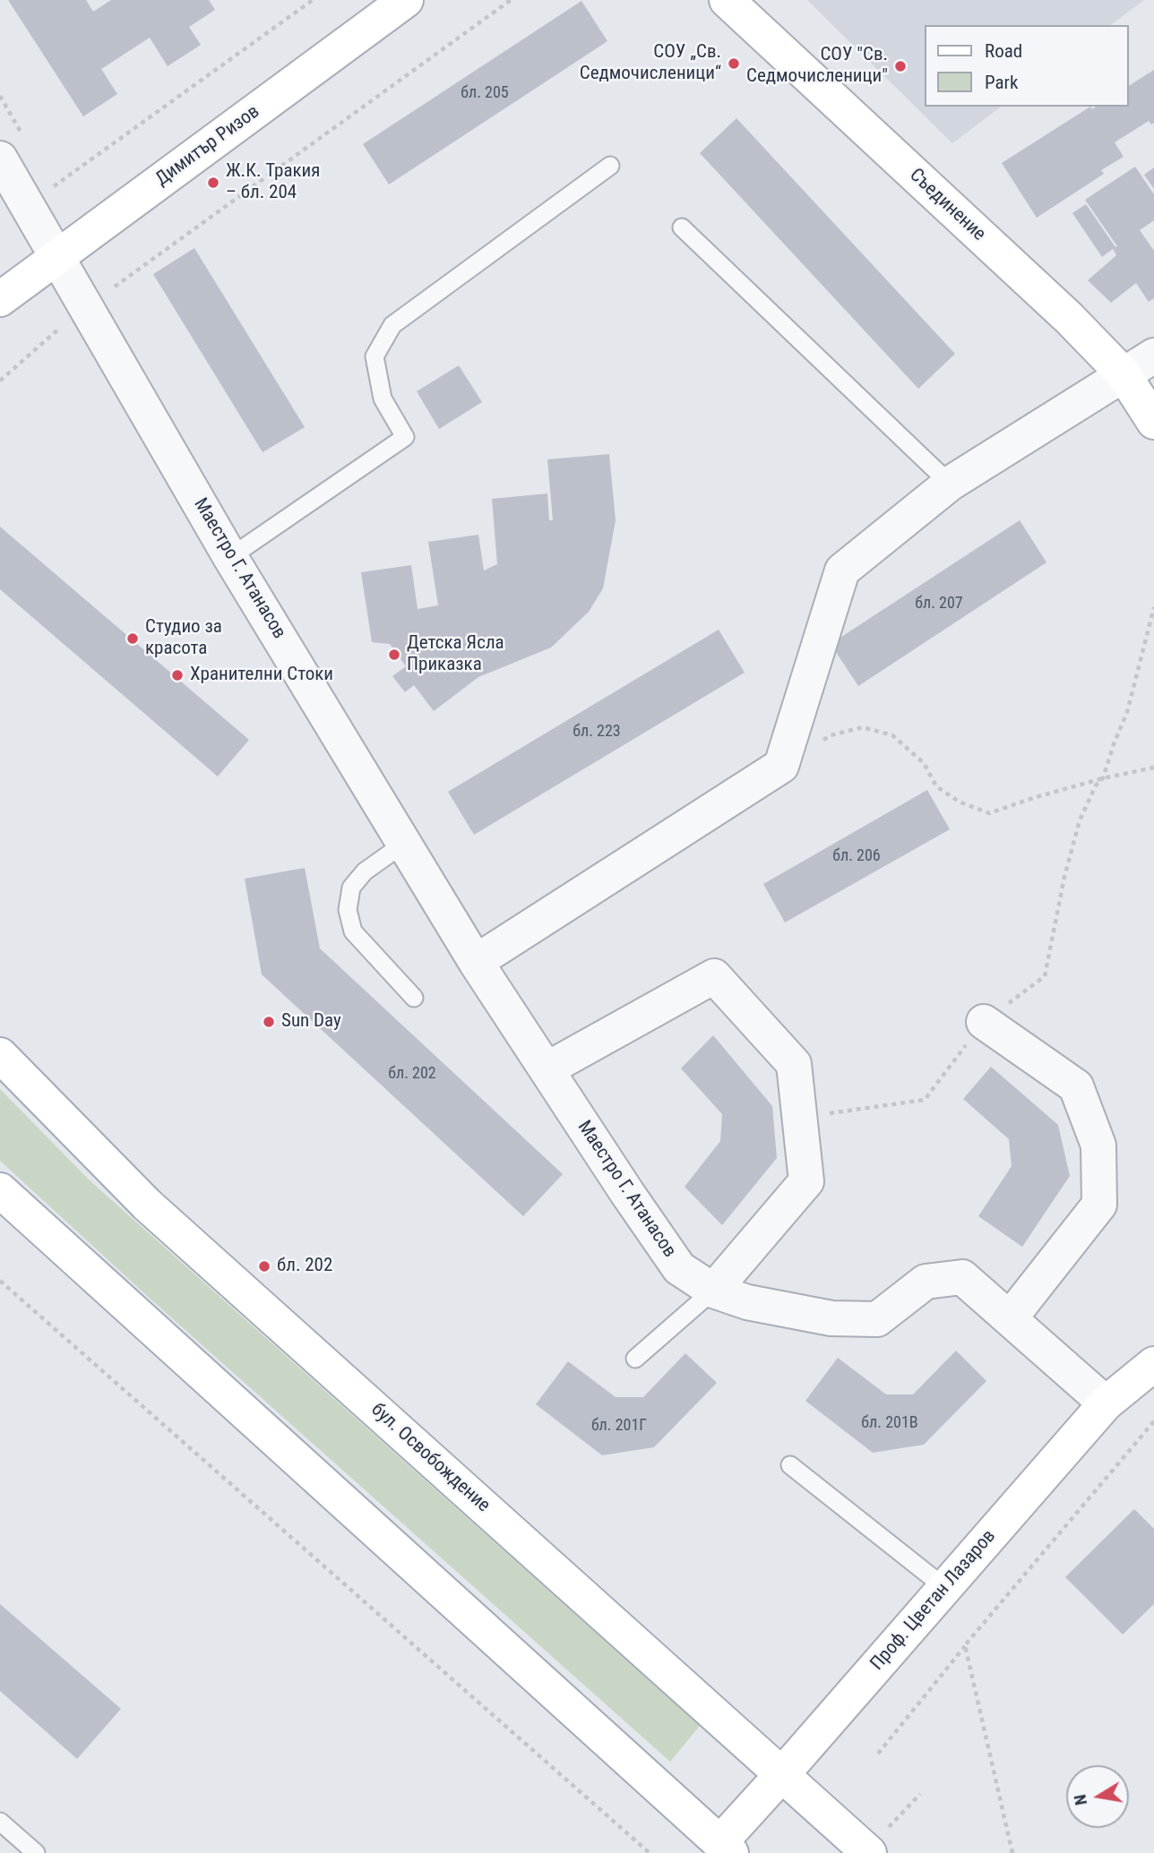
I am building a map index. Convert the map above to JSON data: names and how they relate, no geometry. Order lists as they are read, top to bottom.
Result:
{
  "streets": {
    "main road": [
      "Димитър Ризов",
      "Съединение",
      "бул. Освобождение",
      "Проф. Цветан Лазаров"
    ],
    "street": ["Маестро Г. Атанасов"]
  },
  "crossings": [
    ["Димитър Ризов", "Маестро Г. Атанасов"],
    ["Маестро Г. Атанасов", "Проф. Цветан Лазаров"],
    ["бул. Освобождение", "Проф. Цветан Лазаров"]
  ],
  "places": [
    "СОУ „Св. Седмочисленици“",
    "СОУ \"Св. Седмочисленици\"",
    "Ж.К. Тракия – бл. 204",
    "Студио за красота",
    "Детска Ясла Приказка",
    "Хранителни Стоки",
    "Sun Day",
    "бл. 202"
  ],
  "house_numbers": [
    "бл. 205",
    "бл. 207",
    "бл. 223",
    "бл. 206",
    "бл. 202",
    "бл. 201В",
    "бл. 201Г"
  ],
  "legend": ["Road", "Park"],
  "north": "left"
}
